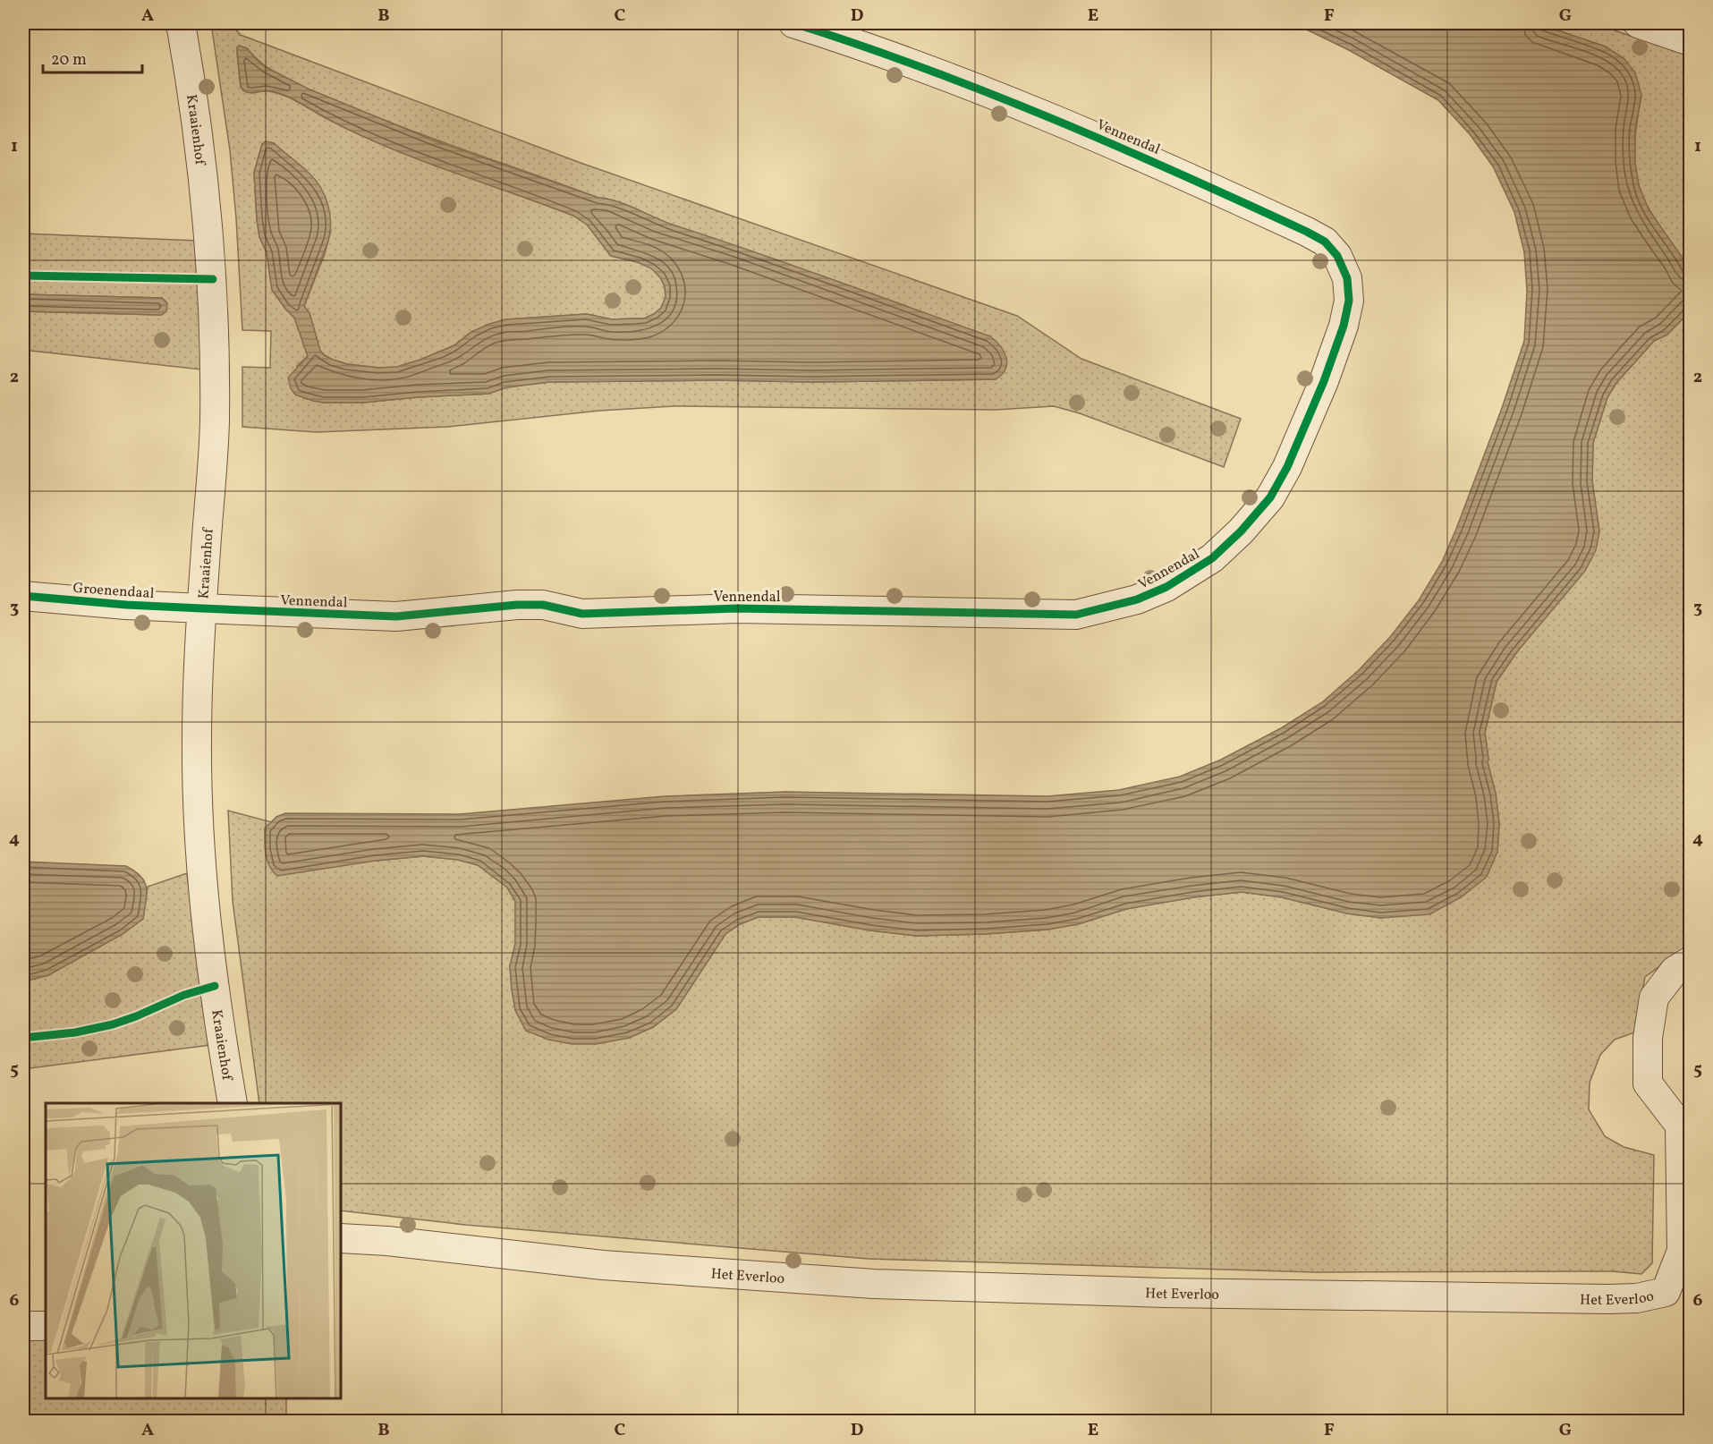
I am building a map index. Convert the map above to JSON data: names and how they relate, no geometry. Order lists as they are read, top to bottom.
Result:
{
  "streets": {
    "street": [
      "Kraaienhof",
      "Vennendal",
      "Groenendaal",
      "Het Everloo"
    ]
  },
  "crossings": [
    ["Kraaienhof", "Vennendal"],
    ["Kraaienhof", "Groenendaal"],
    ["Vennendal", "Groenendaal"]
  ],
  "scale_bar": "20 m",
  "grid": {
    "columns": [
      "A",
      "B",
      "C",
      "D",
      "E",
      "F",
      "G"
    ],
    "rows": [
      "1",
      "2",
      "3",
      "4",
      "5",
      "6"
    ]
  }
}
